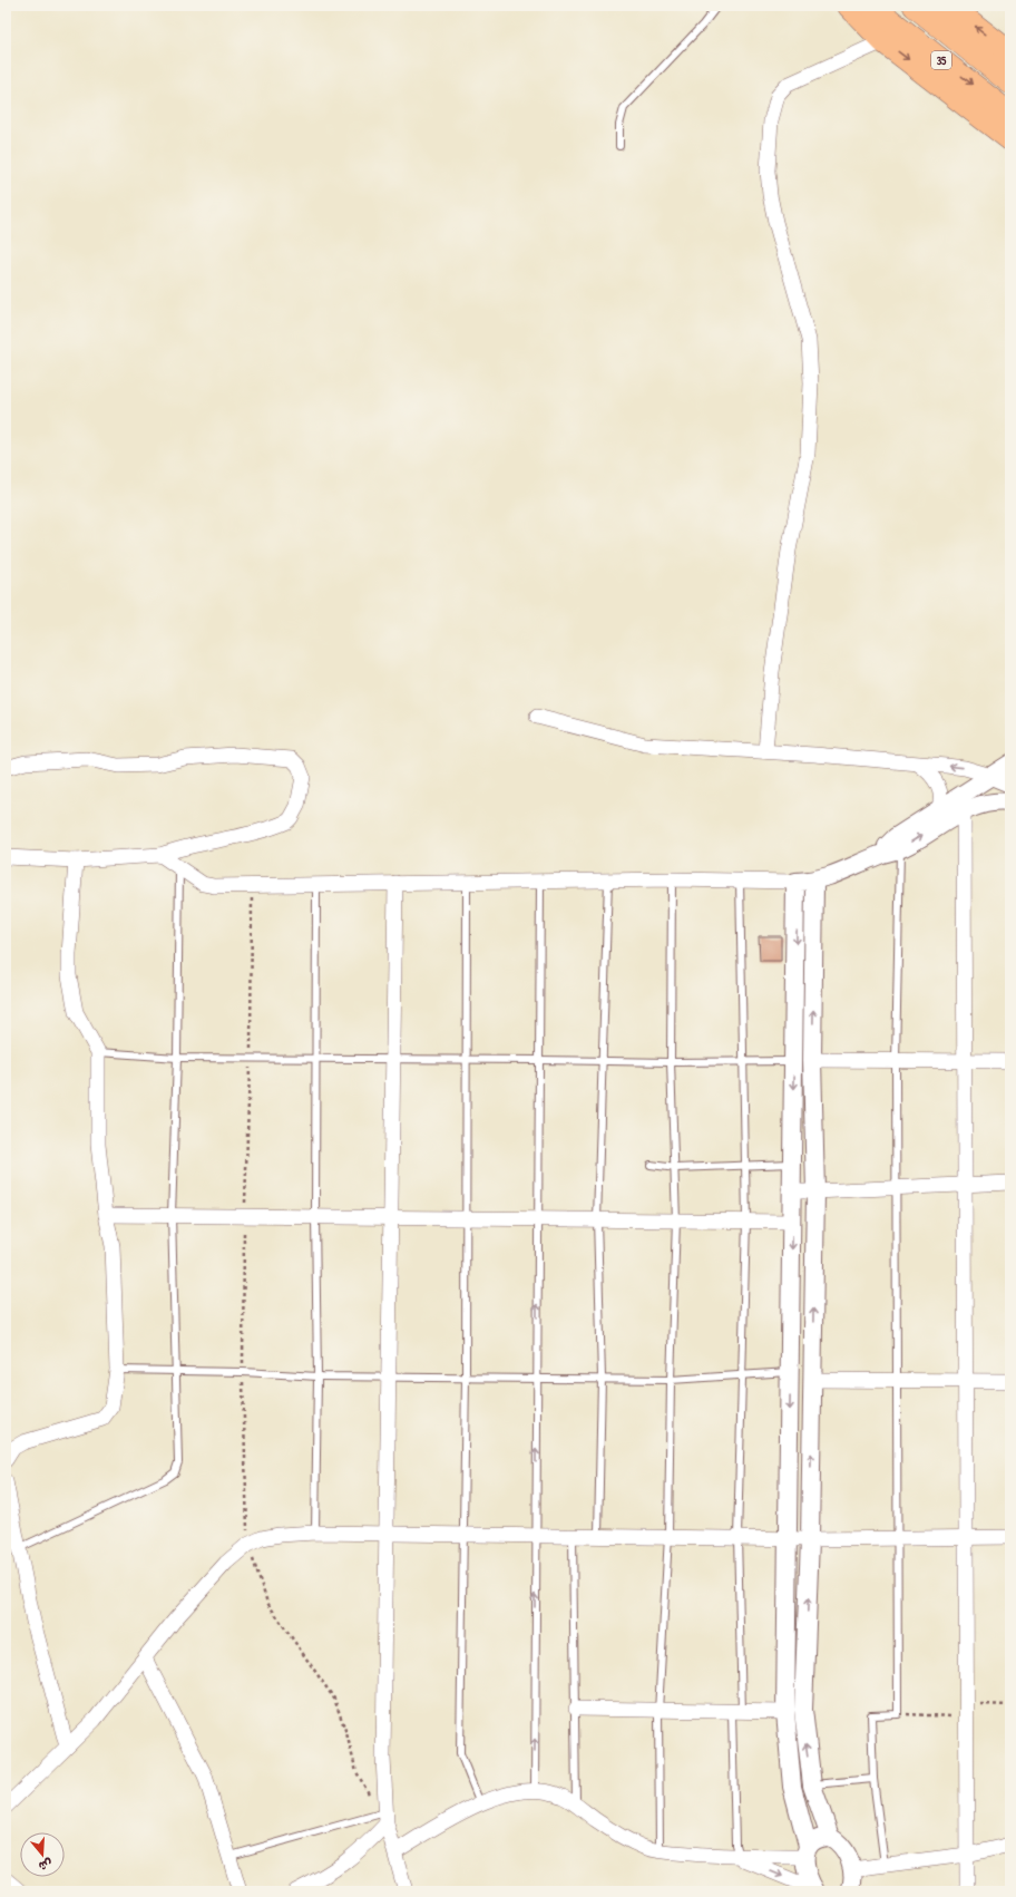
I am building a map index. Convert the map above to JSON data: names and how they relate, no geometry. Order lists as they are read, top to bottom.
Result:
{
  "streets": {
    "highway": ["35"]
  },
  "north": "bottom"
}
